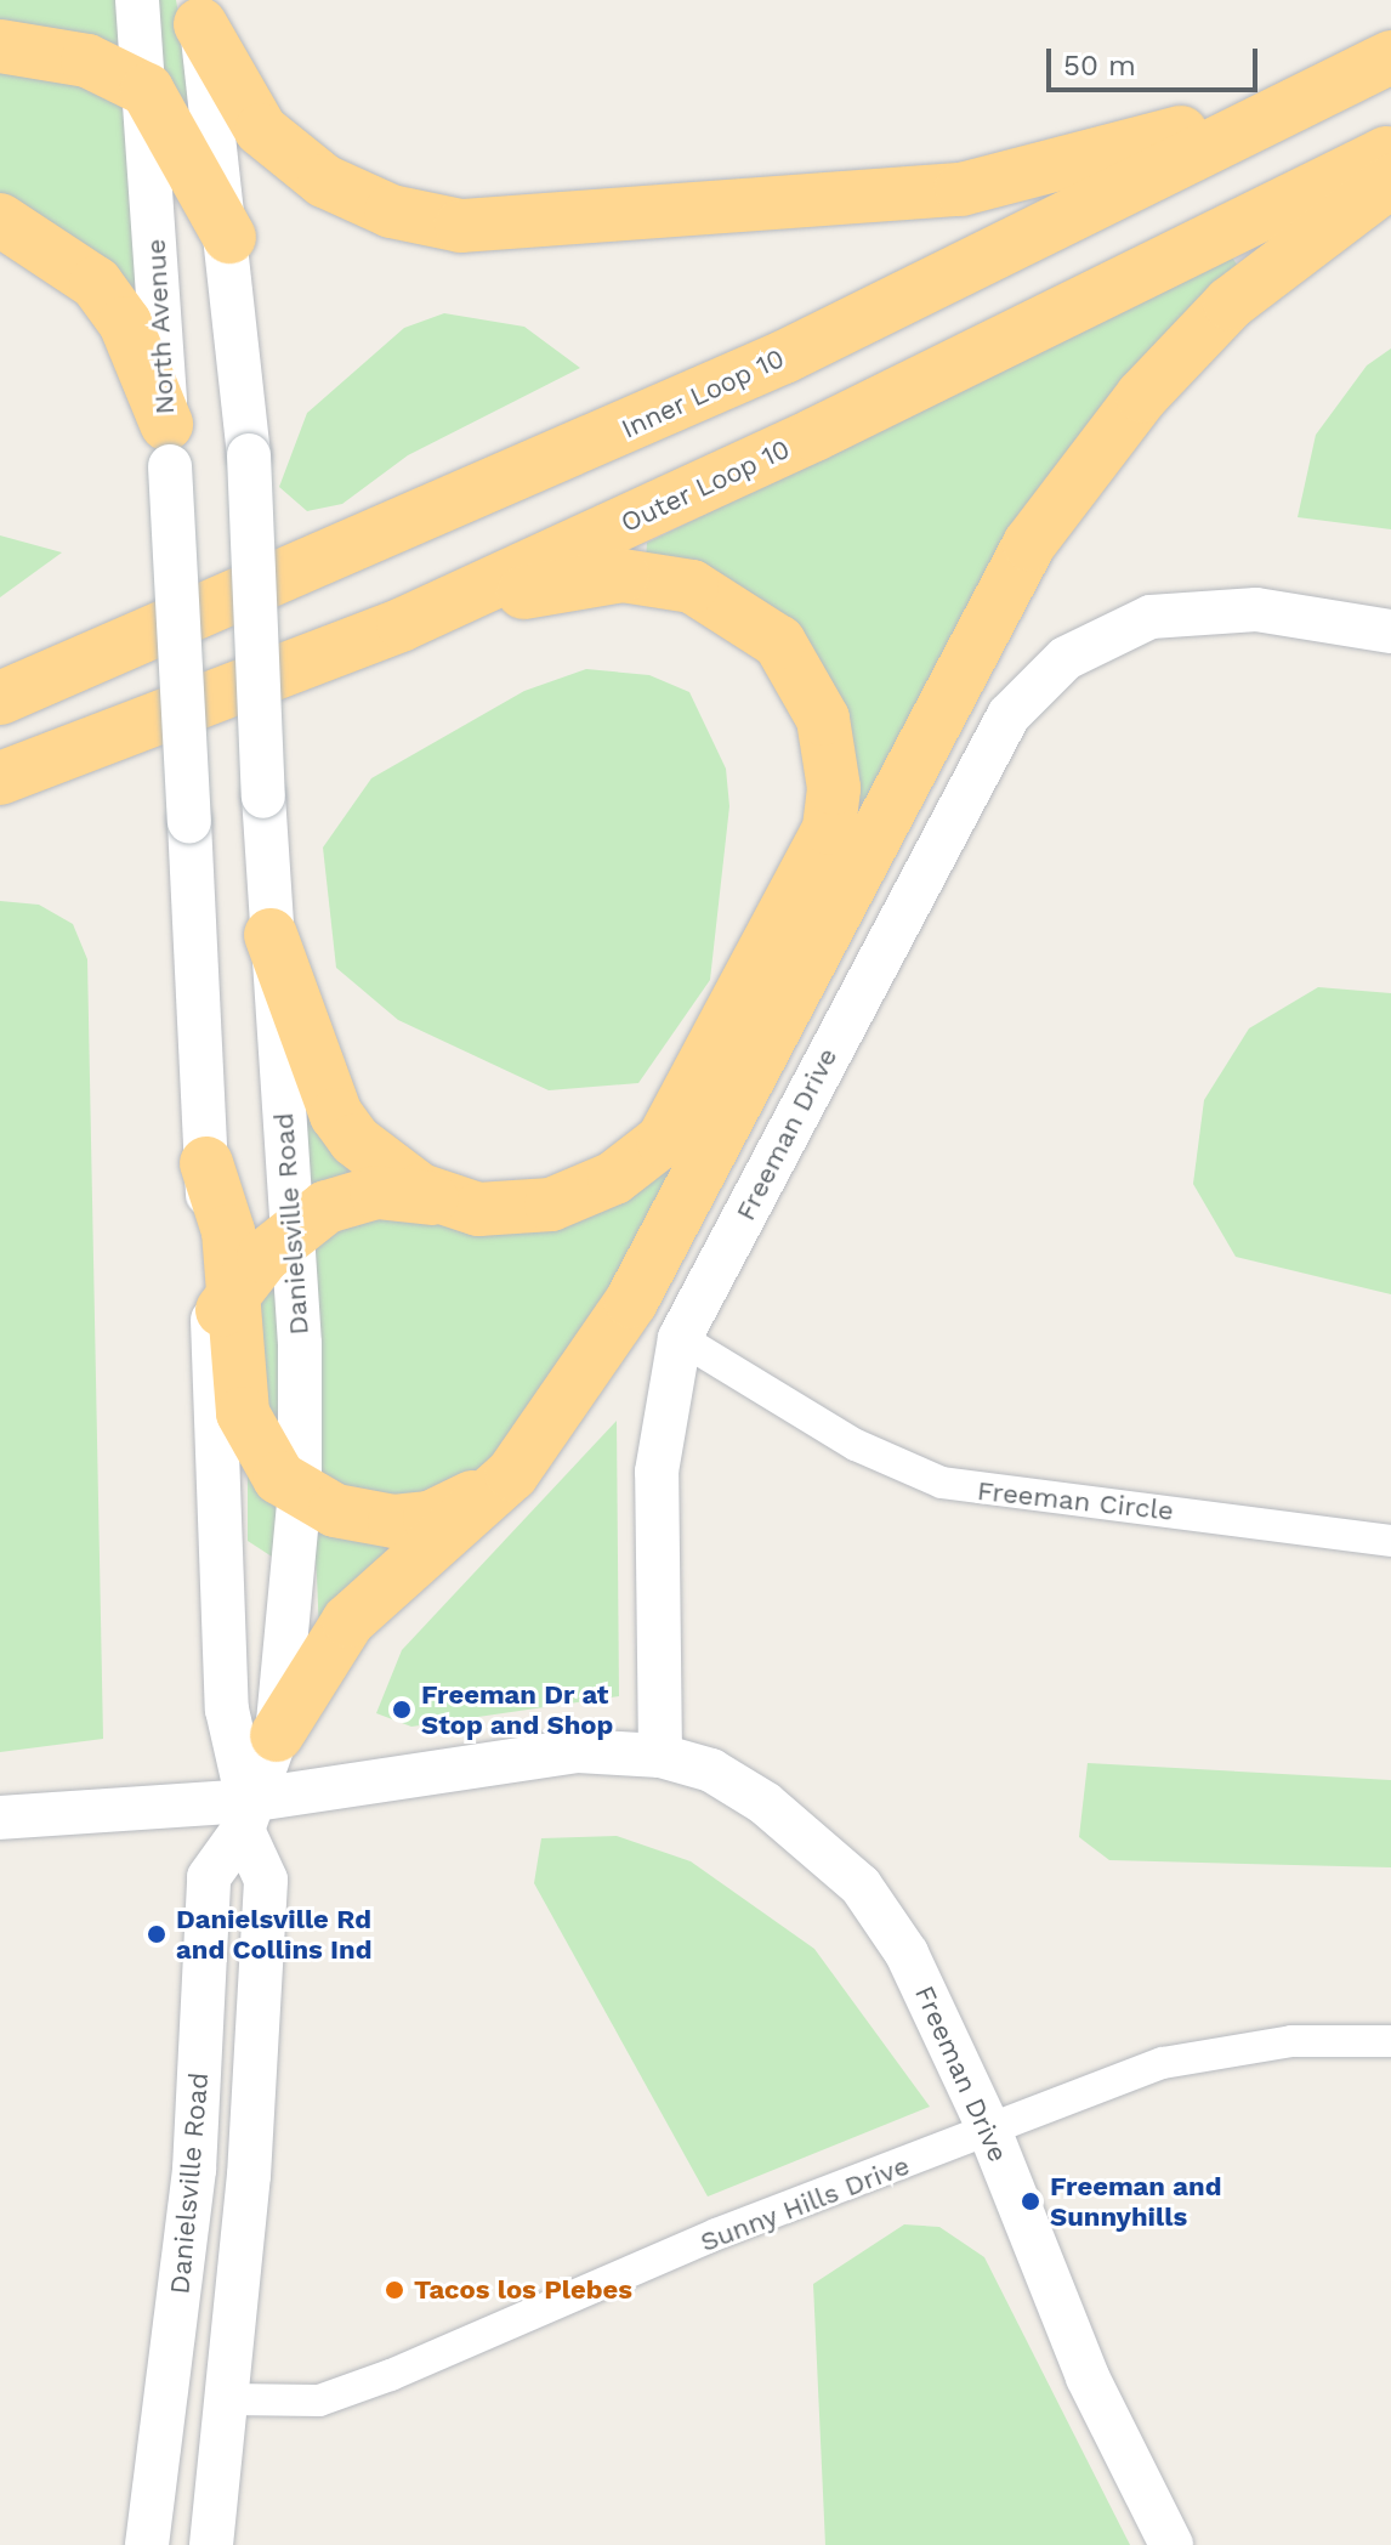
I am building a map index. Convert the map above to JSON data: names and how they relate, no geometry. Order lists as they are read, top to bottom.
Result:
{
  "streets": {
    "highway": ["Inner Loop 10", "Outer Loop 10"],
    "main road": ["North Avenue", "Freeman Drive", "Danielsville Road"],
    "street": ["Freeman Circle", "Sunny Hills Drive"]
  },
  "crossings": [
    ["Freeman Drive", "Danielsville Road"],
    ["Freeman Drive", "Freeman Circle"],
    ["Freeman Drive", "Sunny Hills Drive"],
    ["Danielsville Road", "Sunny Hills Drive"]
  ],
  "places": [
    "Freeman Dr at Stop and Shop",
    "Danielsville Rd and Collins Ind",
    "Freeman and Sunnyhills",
    "Tacos los Plebes"
  ],
  "scale_bar": "50 m"
}
